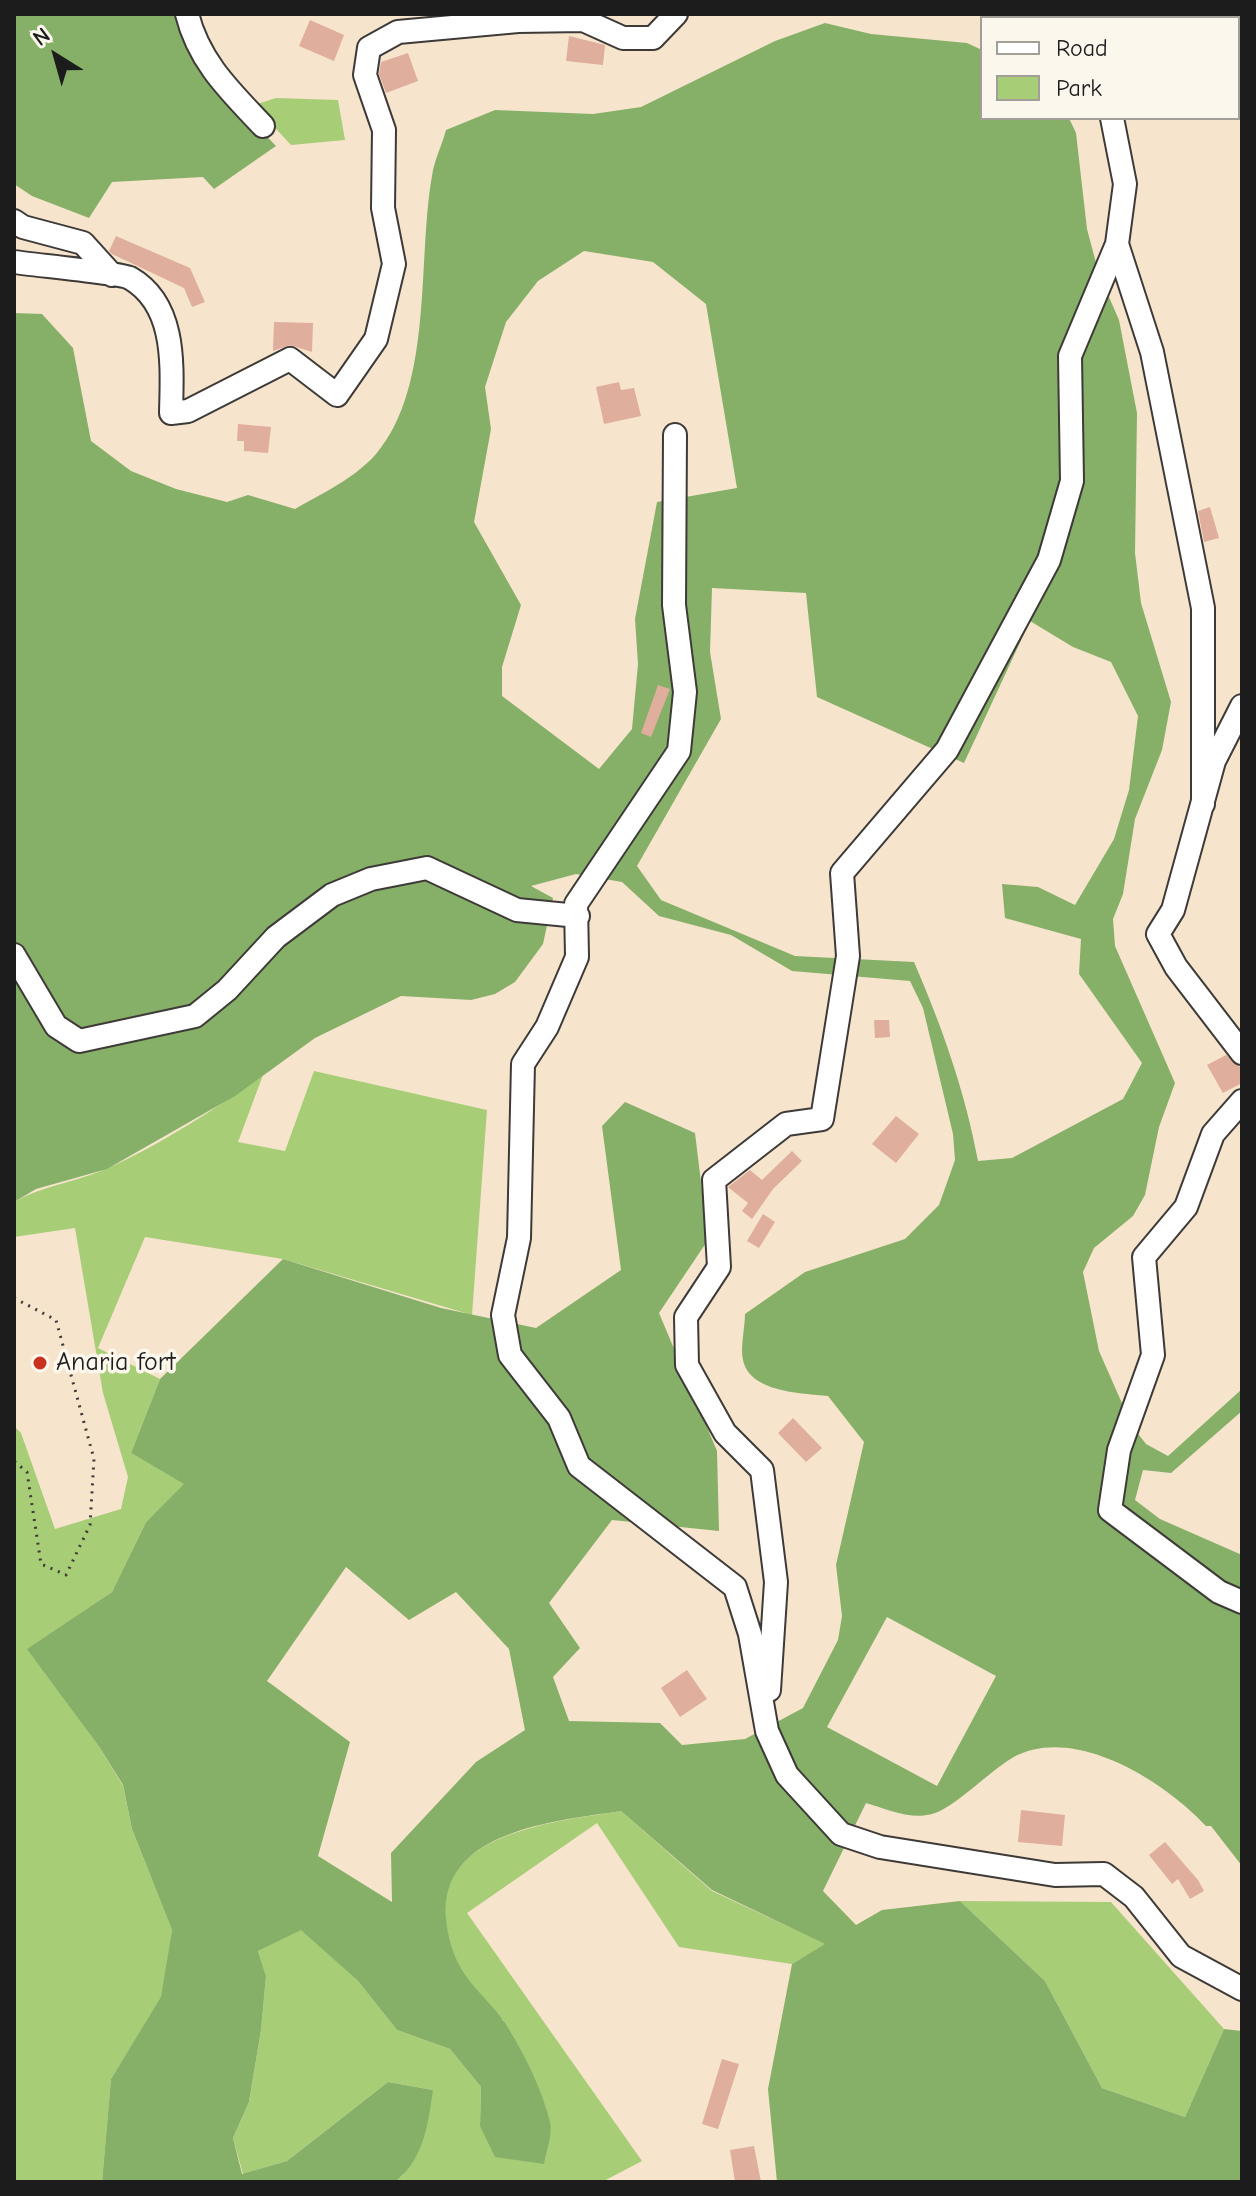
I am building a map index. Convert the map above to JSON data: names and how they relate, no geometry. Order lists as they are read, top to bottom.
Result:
{
  "places": ["Anaria fort"],
  "legend": ["Road", "Park"],
  "north": "top left"
}
